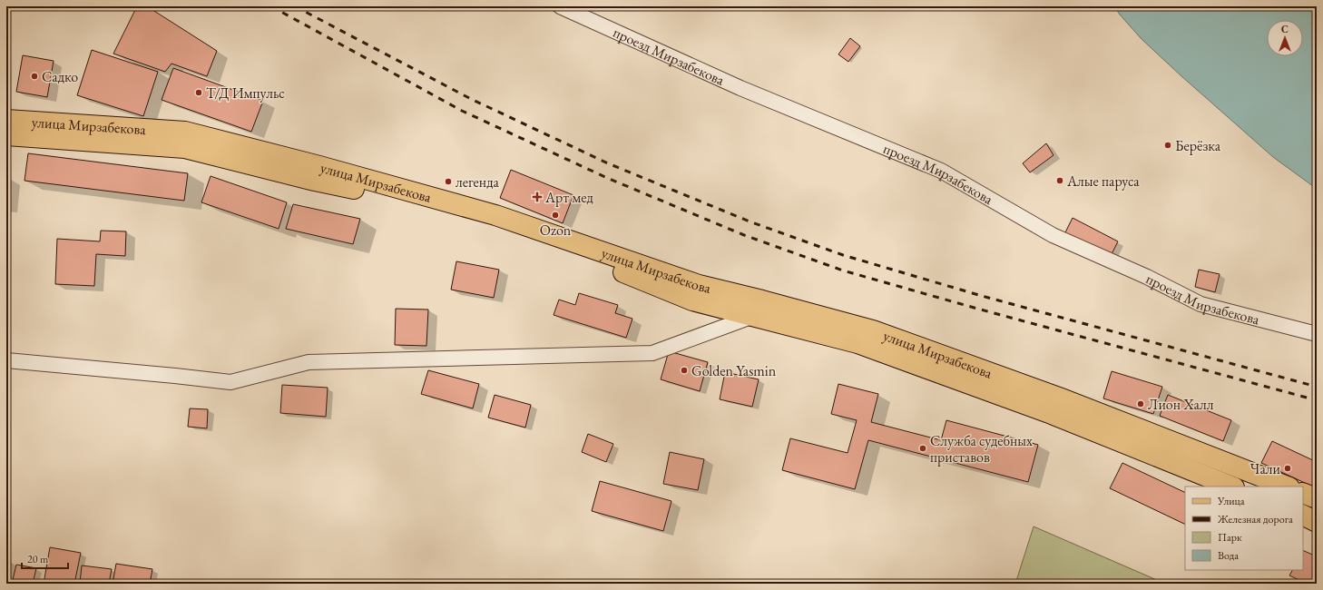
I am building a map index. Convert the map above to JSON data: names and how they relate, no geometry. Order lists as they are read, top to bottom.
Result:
{
  "streets": {
    "main road": ["улица Мирзабекова"],
    "street": ["проезд Мирзабекова"]
  },
  "places": {
    "other": [
      "Садко",
      "Т/Д Импульс",
      "Берёзка",
      "Алые паруса",
      "легенда",
      "Ozon",
      "Golden Yasmin",
      "Лион Халл",
      "Служба судебных приставов",
      "Чали"
    ],
    "health": ["Арт мед"]
  },
  "legend": [
    "Улица",
    "Железная дорога",
    "Парк",
    "Вода"
  ],
  "scale_bar": "20 m",
  "north": "top"
}
